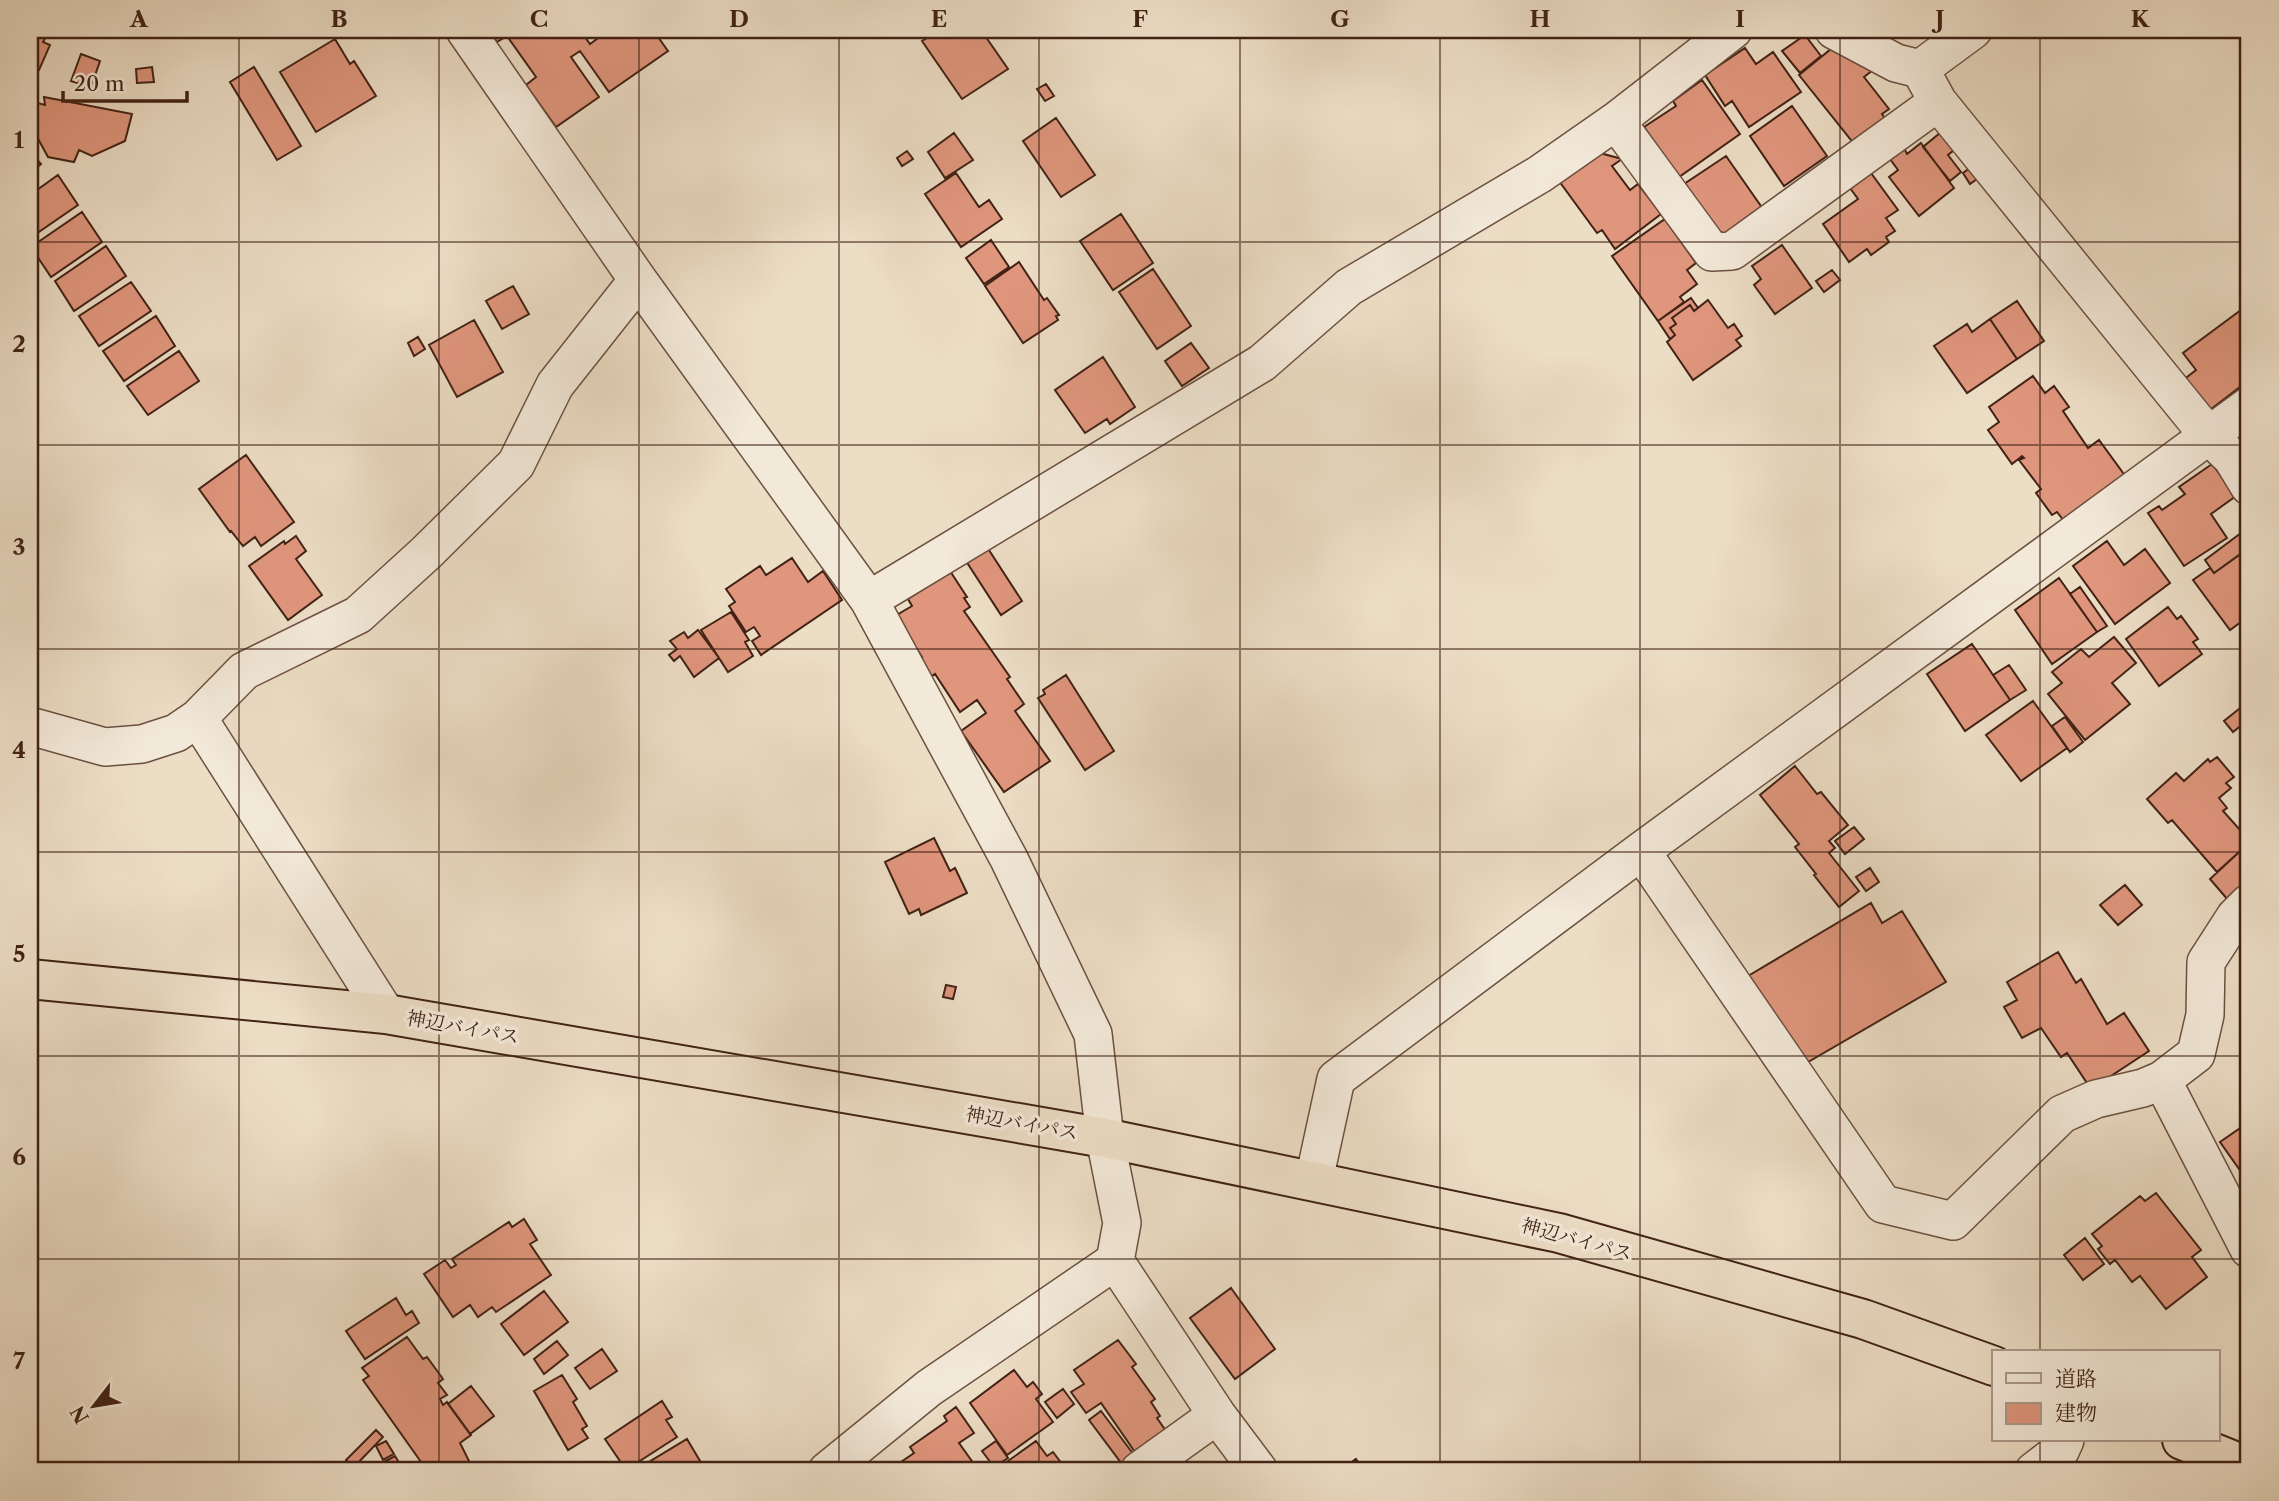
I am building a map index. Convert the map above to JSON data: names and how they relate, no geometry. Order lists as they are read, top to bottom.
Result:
{
  "streets": {
    "highway": ["神辺バイパス"]
  },
  "legend": ["道路", "建物"],
  "scale_bar": "20 m",
  "north": "bottom left",
  "grid": {
    "columns": [
      "A",
      "B",
      "C",
      "D",
      "E",
      "F",
      "G",
      "H",
      "I",
      "J",
      "K"
    ],
    "rows": [
      "1",
      "2",
      "3",
      "4",
      "5",
      "6",
      "7"
    ]
  }
}
